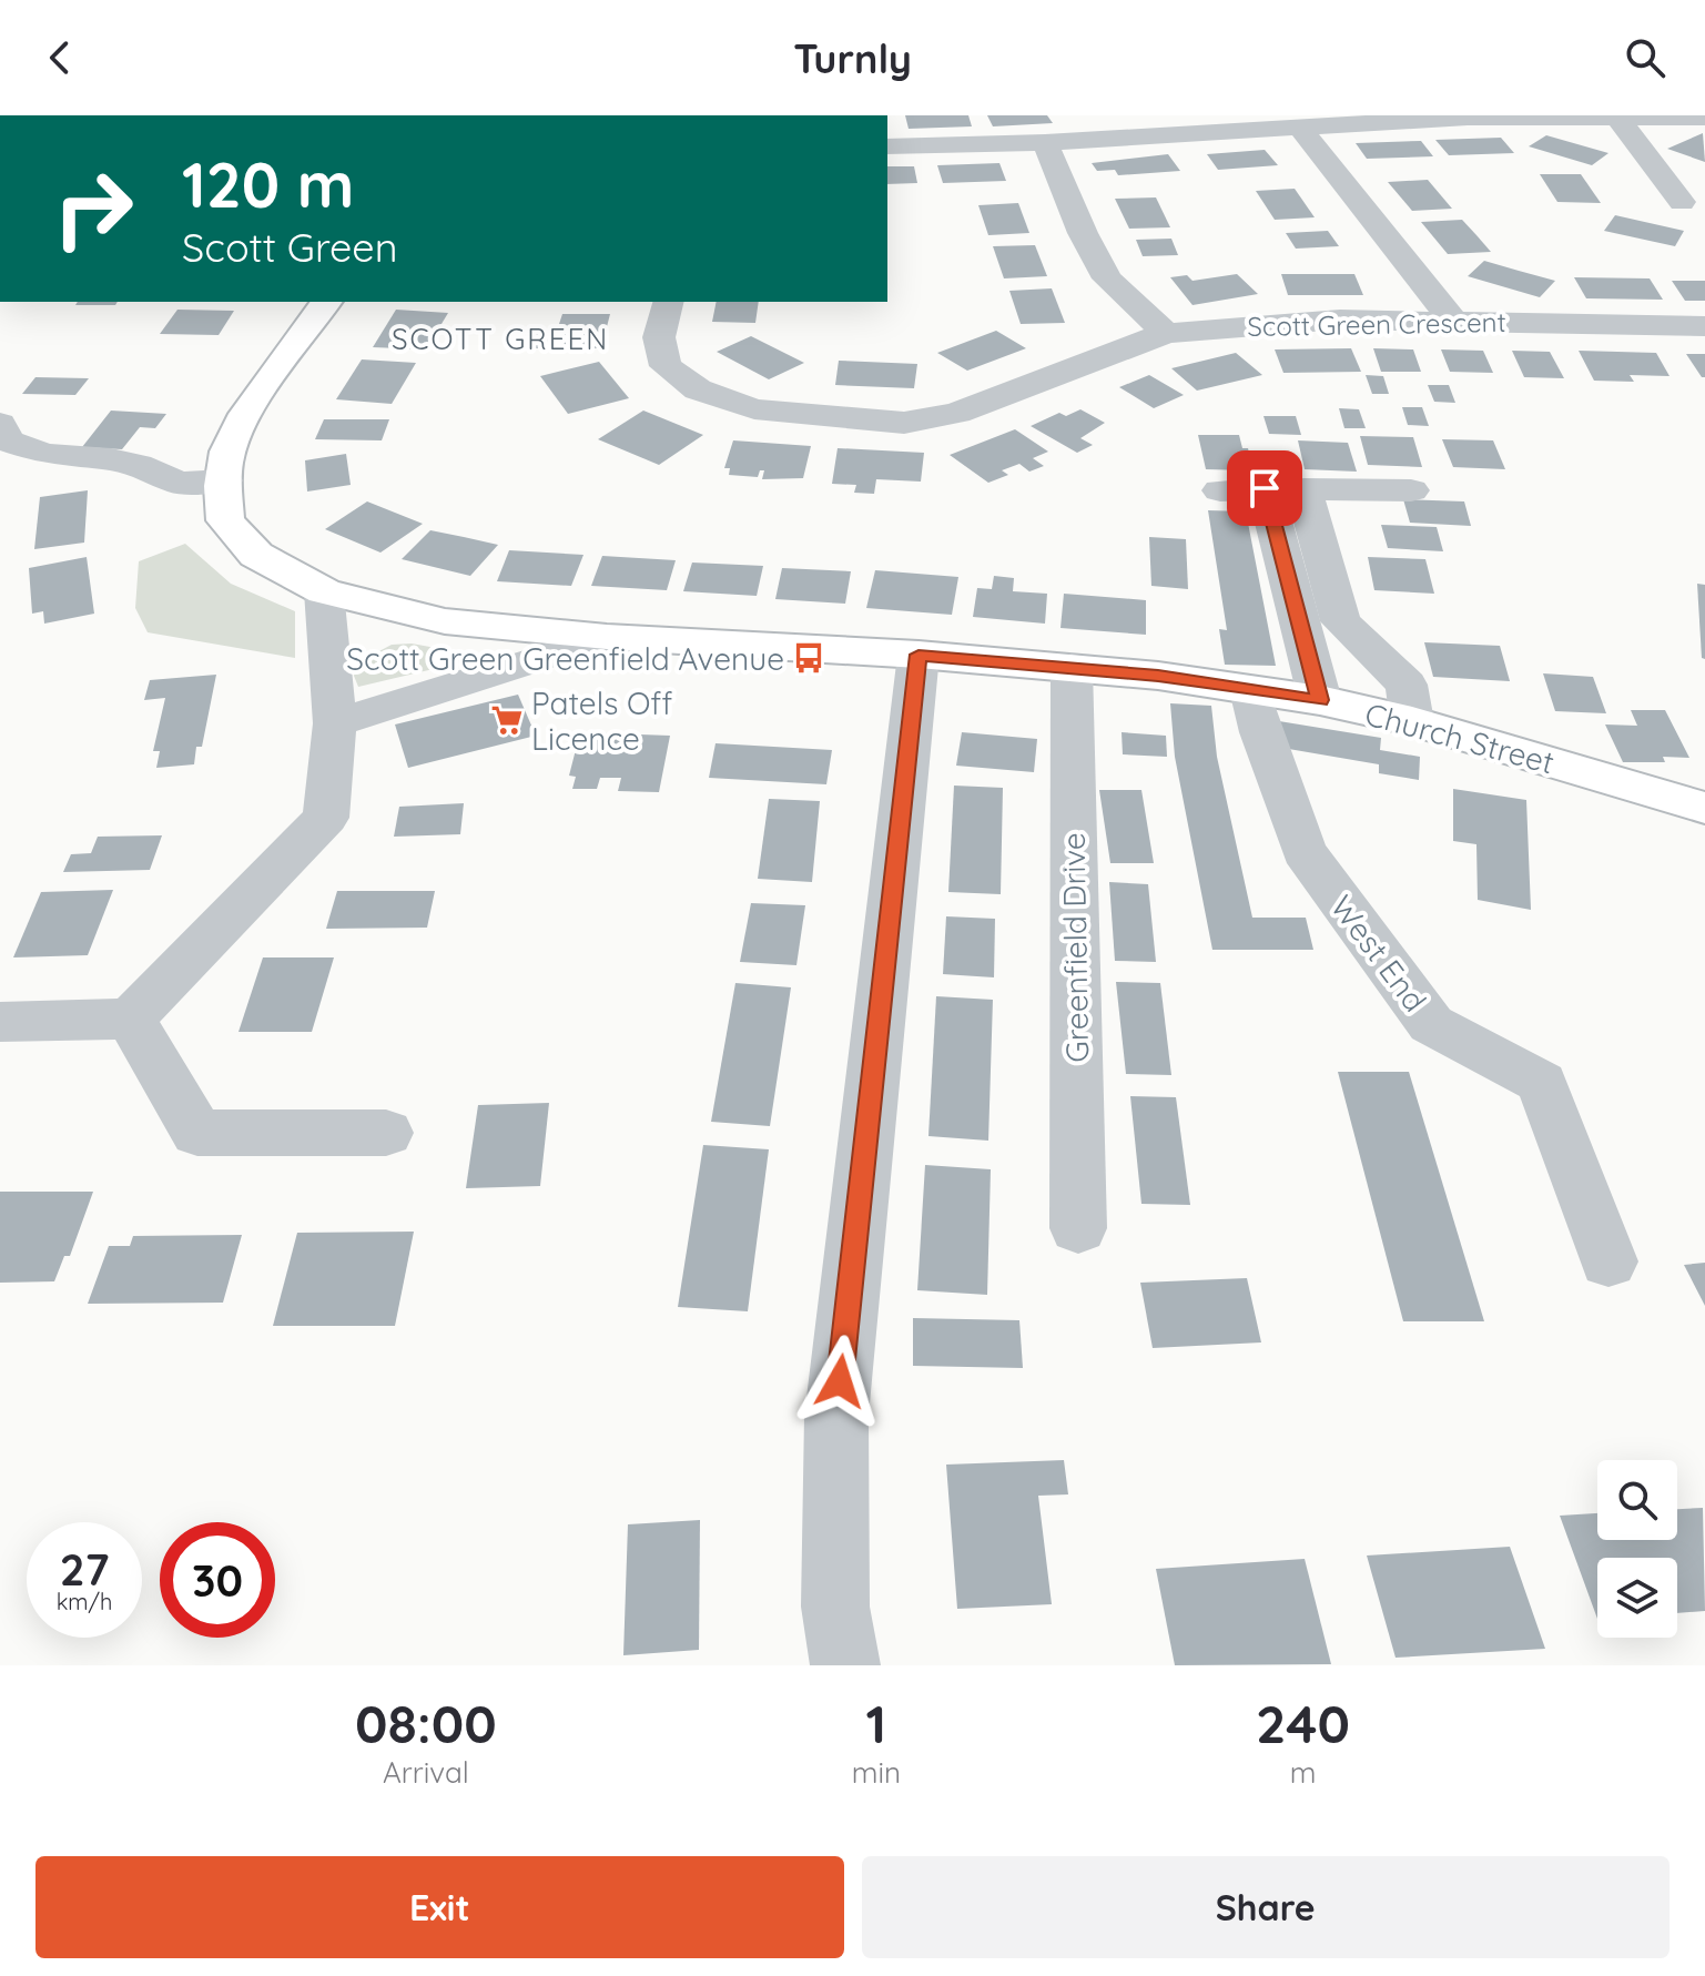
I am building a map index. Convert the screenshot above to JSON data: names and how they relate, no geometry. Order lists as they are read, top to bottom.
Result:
{
  "streets": {
    "main road": ["Church Street"],
    "street": ["Scott Green Crescent", "Greenfield Drive", "West End"]
  },
  "crossings": [
    ["Church Street", "Greenfield Drive"],
    ["Church Street", "West End"]
  ],
  "districts": ["SCOTT GREEN"],
  "places": {
    "bus stop": ["Scott Green Greenfield Avenue"],
    "supermarket": ["Patels Off Licence"]
  },
  "page": {
    "header": "Turnly",
    "turn": ["120 m", "Scott Green"],
    "speed": "27 km/h",
    "limit": "30",
    "eta": [
      "08:00",
      "Arrival",
      "1",
      "min",
      "240",
      "m"
    ],
    "buttons": ["Exit", "Share"]
  }
}
